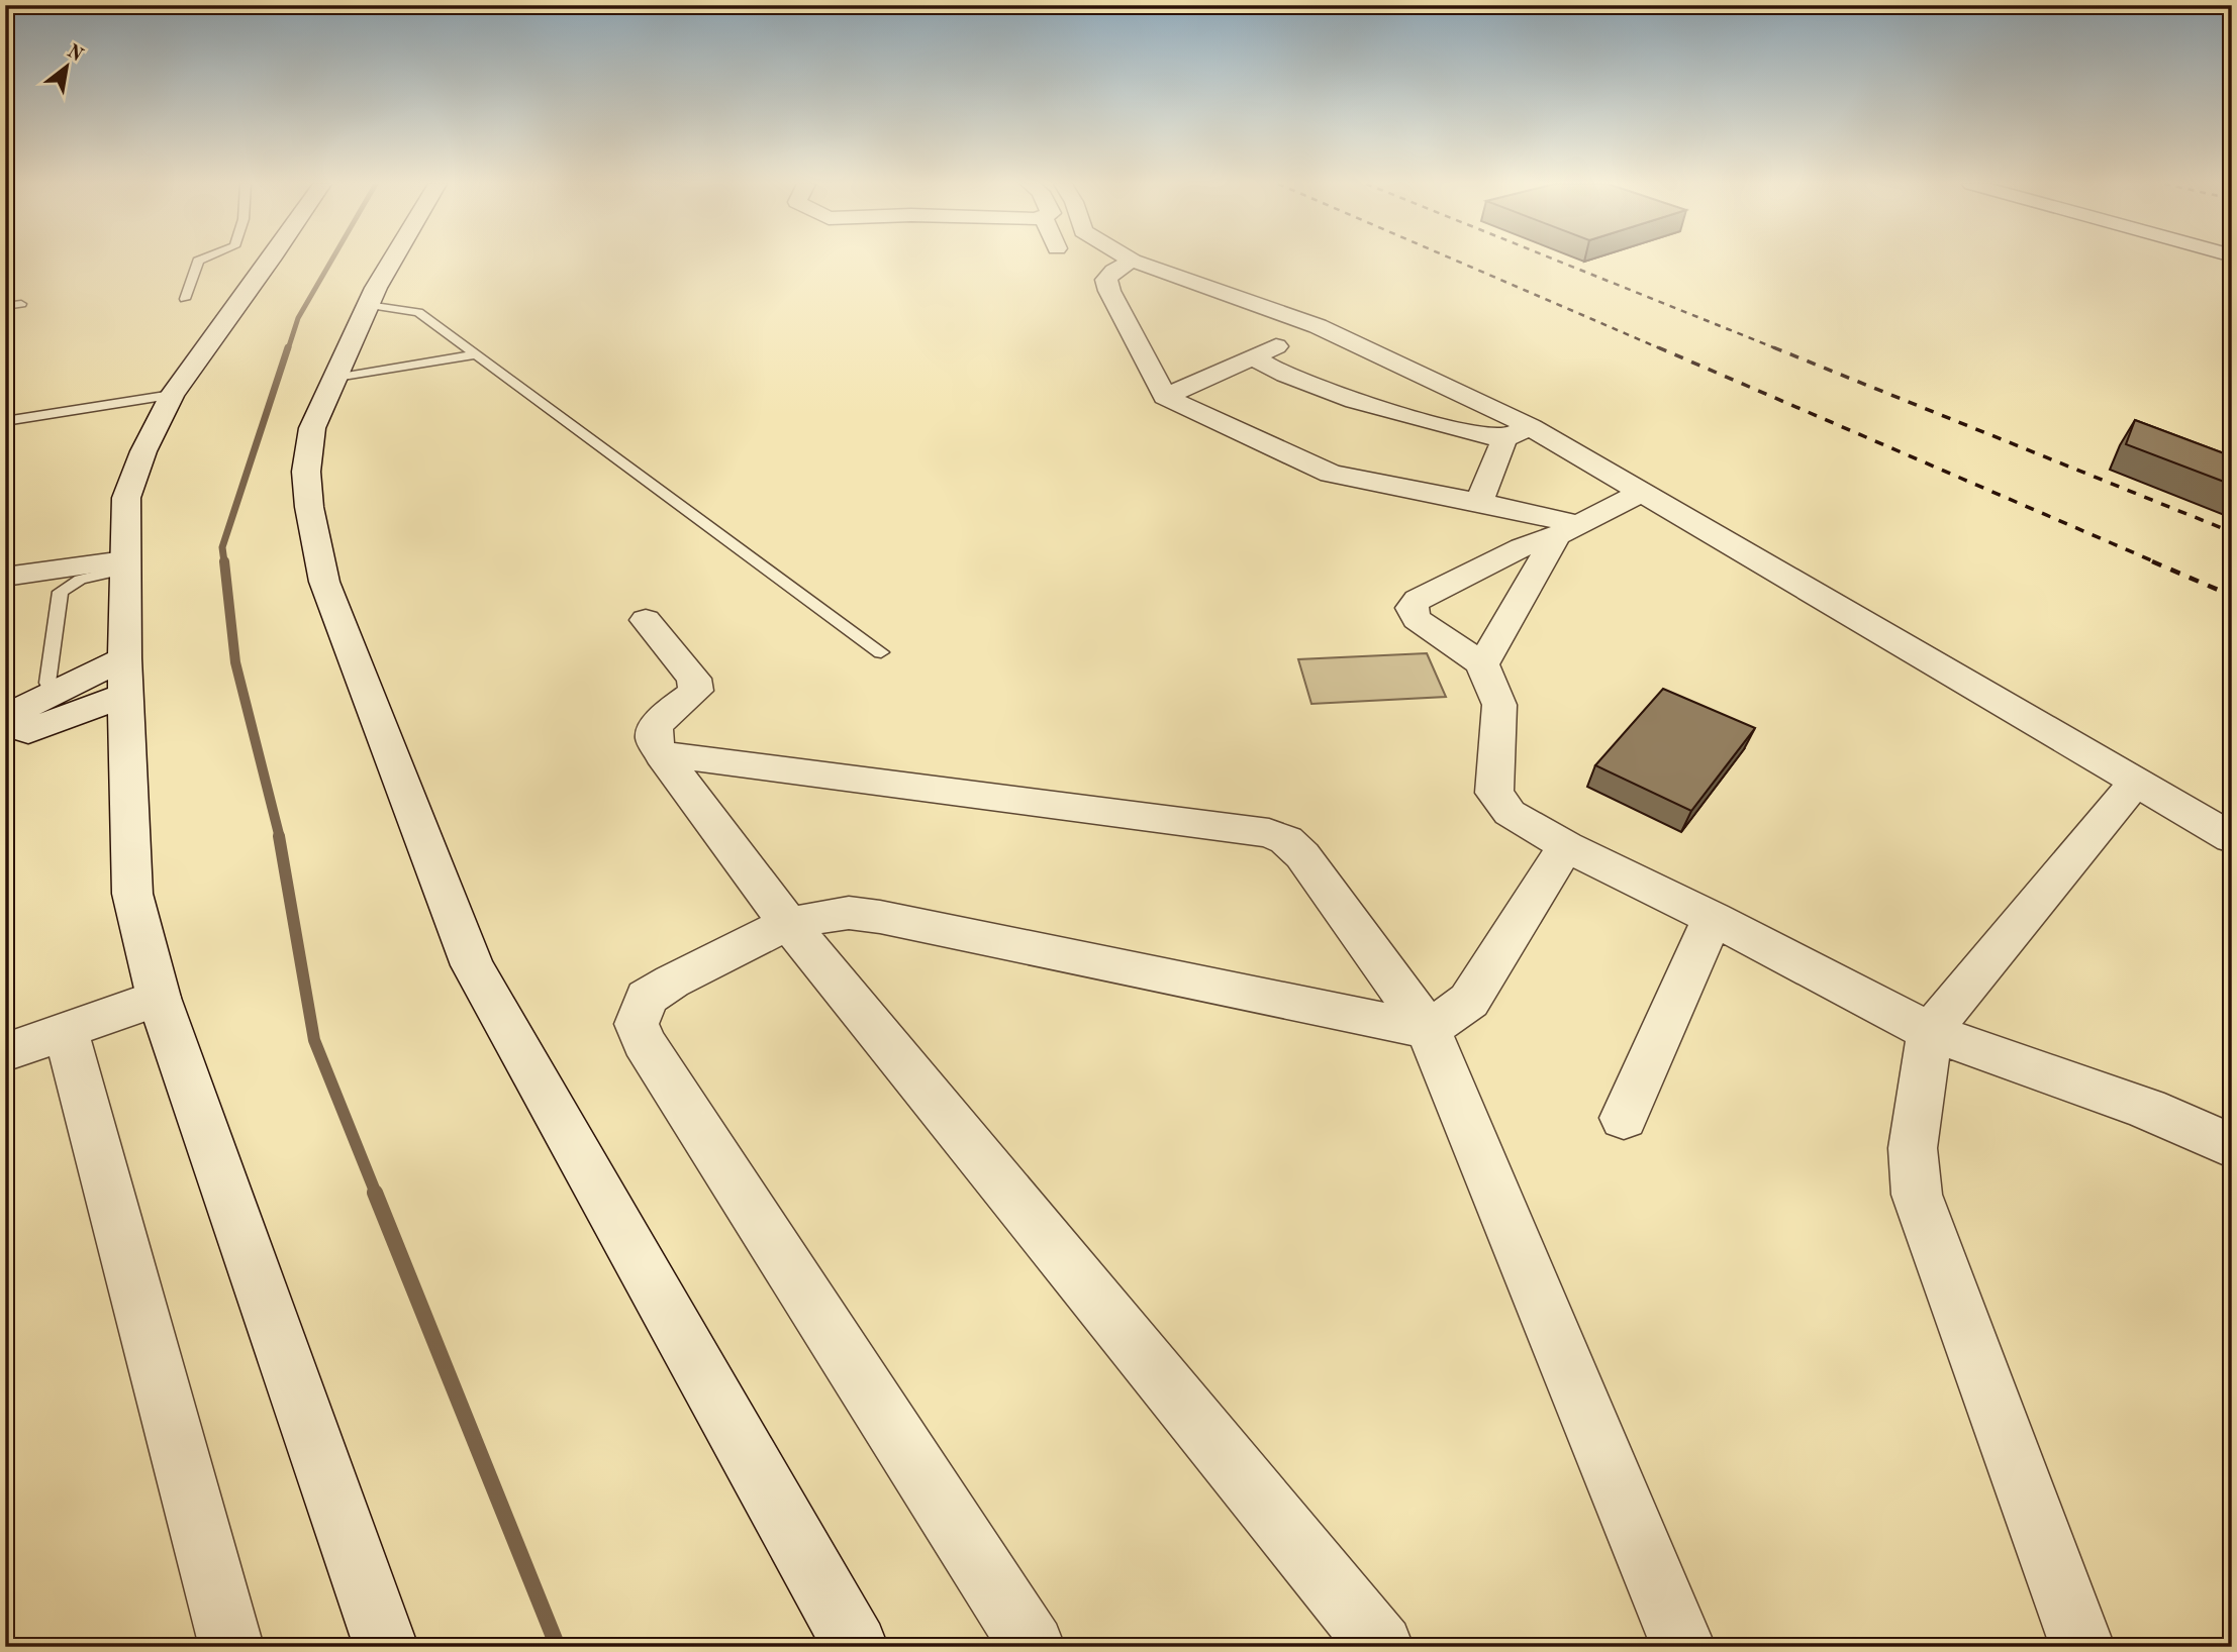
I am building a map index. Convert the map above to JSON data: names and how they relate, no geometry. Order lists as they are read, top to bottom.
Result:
{
  "north": "top right"
}
